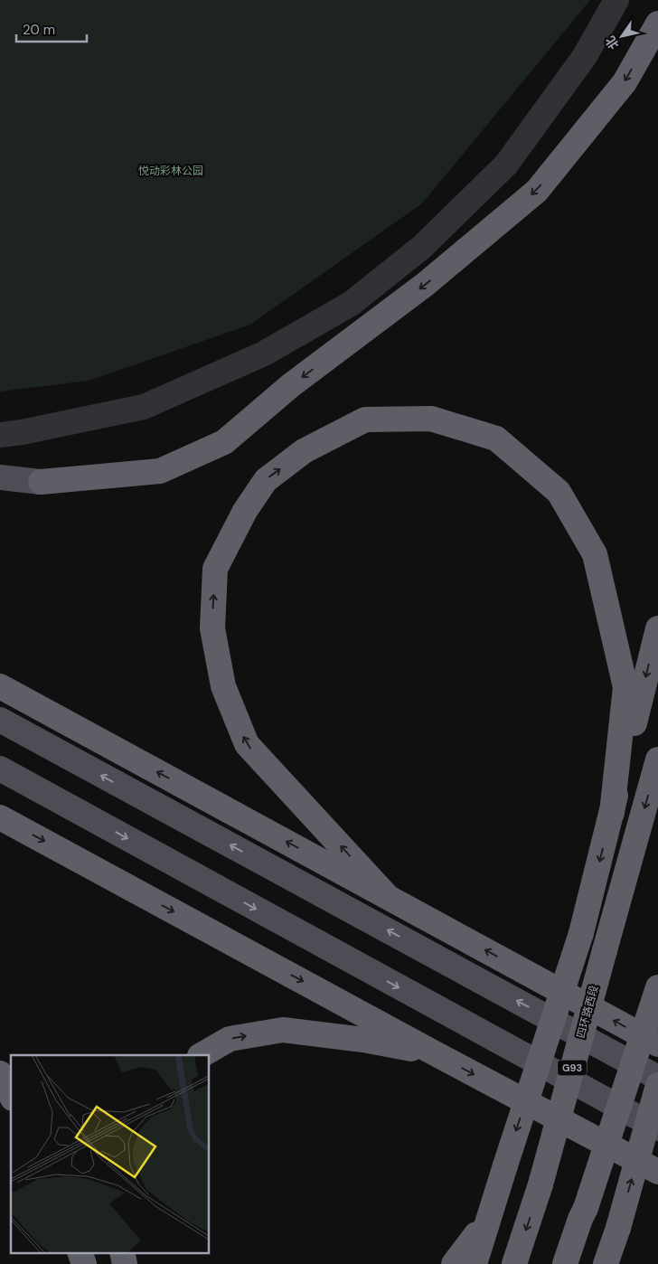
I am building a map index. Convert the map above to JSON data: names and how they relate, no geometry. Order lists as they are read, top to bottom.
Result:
{
  "streets": {
    "highway": ["四环路西段", "G93"]
  },
  "parks": ["悦动彩林公园"],
  "scale_bar": "20 m",
  "north": "bottom left"
}
